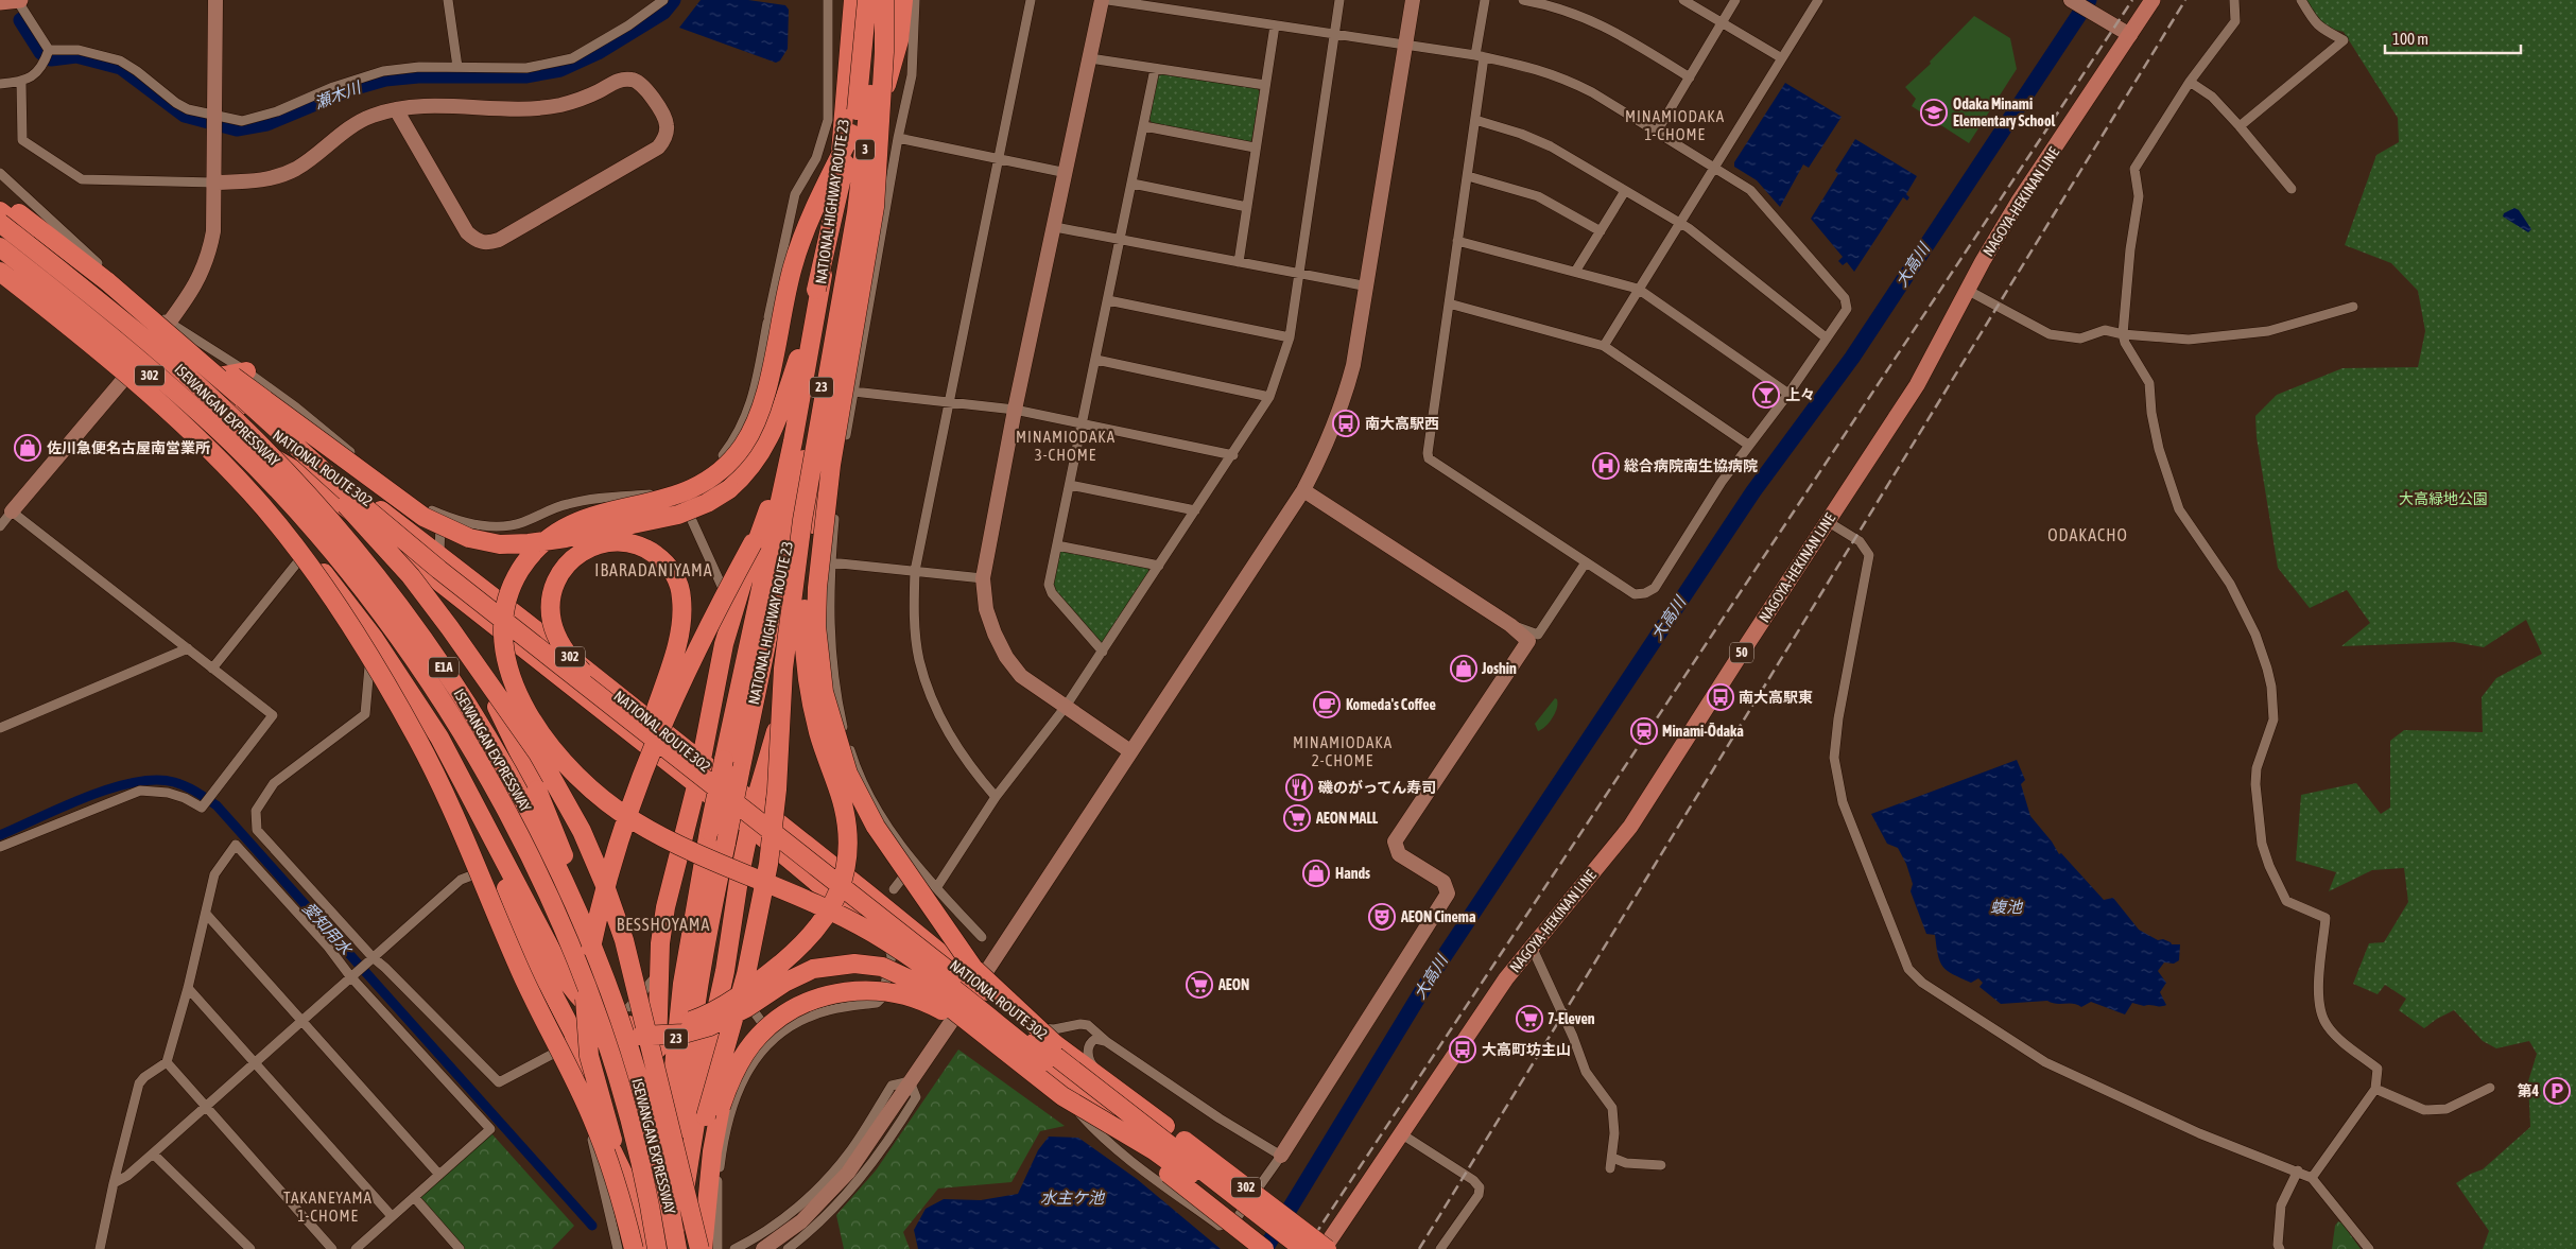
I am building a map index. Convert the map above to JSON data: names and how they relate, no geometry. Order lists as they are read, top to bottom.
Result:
{
  "streets": {
    "highway": [
      "3",
      "NATIONAL HIGHWAY ROUTE 23",
      "302",
      "23",
      "ISEWANGAN EXPRESSWAY",
      "NATIONAL ROUTE 302",
      "E1A"
    ],
    "main road": ["NAGOYA-HEKINAN LINE", "50"]
  },
  "crossings": [
    ["3", "NATIONAL HIGHWAY ROUTE 23"],
    ["NATIONAL HIGHWAY ROUTE 23", "ISEWANGAN EXPRESSWAY"],
    ["NAGOYA-HEKINAN LINE", "NATIONAL ROUTE 302"]
  ],
  "districts": [
    "MINAMIODAKA 1-CHOME",
    "MINAMIODAKA 3-CHOME",
    "ODAKACHO",
    "IBARADANIYAMA",
    "MINAMIODAKA 2-CHOME",
    "BESSHOYAMA",
    "TAKANEYAMA 1-CHOME"
  ],
  "water": [
    "瀬木川",
    "大高川",
    "蝮池",
    "愛知用水",
    "水主ケ池"
  ],
  "parks": ["大高緑地公園"],
  "places": {
    "school or university": ["Odaka Minami Elementary School"],
    "bar": ["上々"],
    "bus stop": ["南大高駅西", "南大高駅東", "大高町坊主山"],
    "shop": ["佐川急便名古屋南営業所", "Joshin", "Hands"],
    "hospital": ["総合病院南生協病院"],
    "cafe": ["Komeda's Coffee"],
    "station": ["Minami-Ōdaka"],
    "restaurant": ["磯のがってん寿司"],
    "supermarket": ["AEON MALL", "AEON", "7-Eleven"],
    "theatre": ["AEON Cinema"],
    "parking": ["第4"]
  },
  "scale_bar": "100 m"
}
